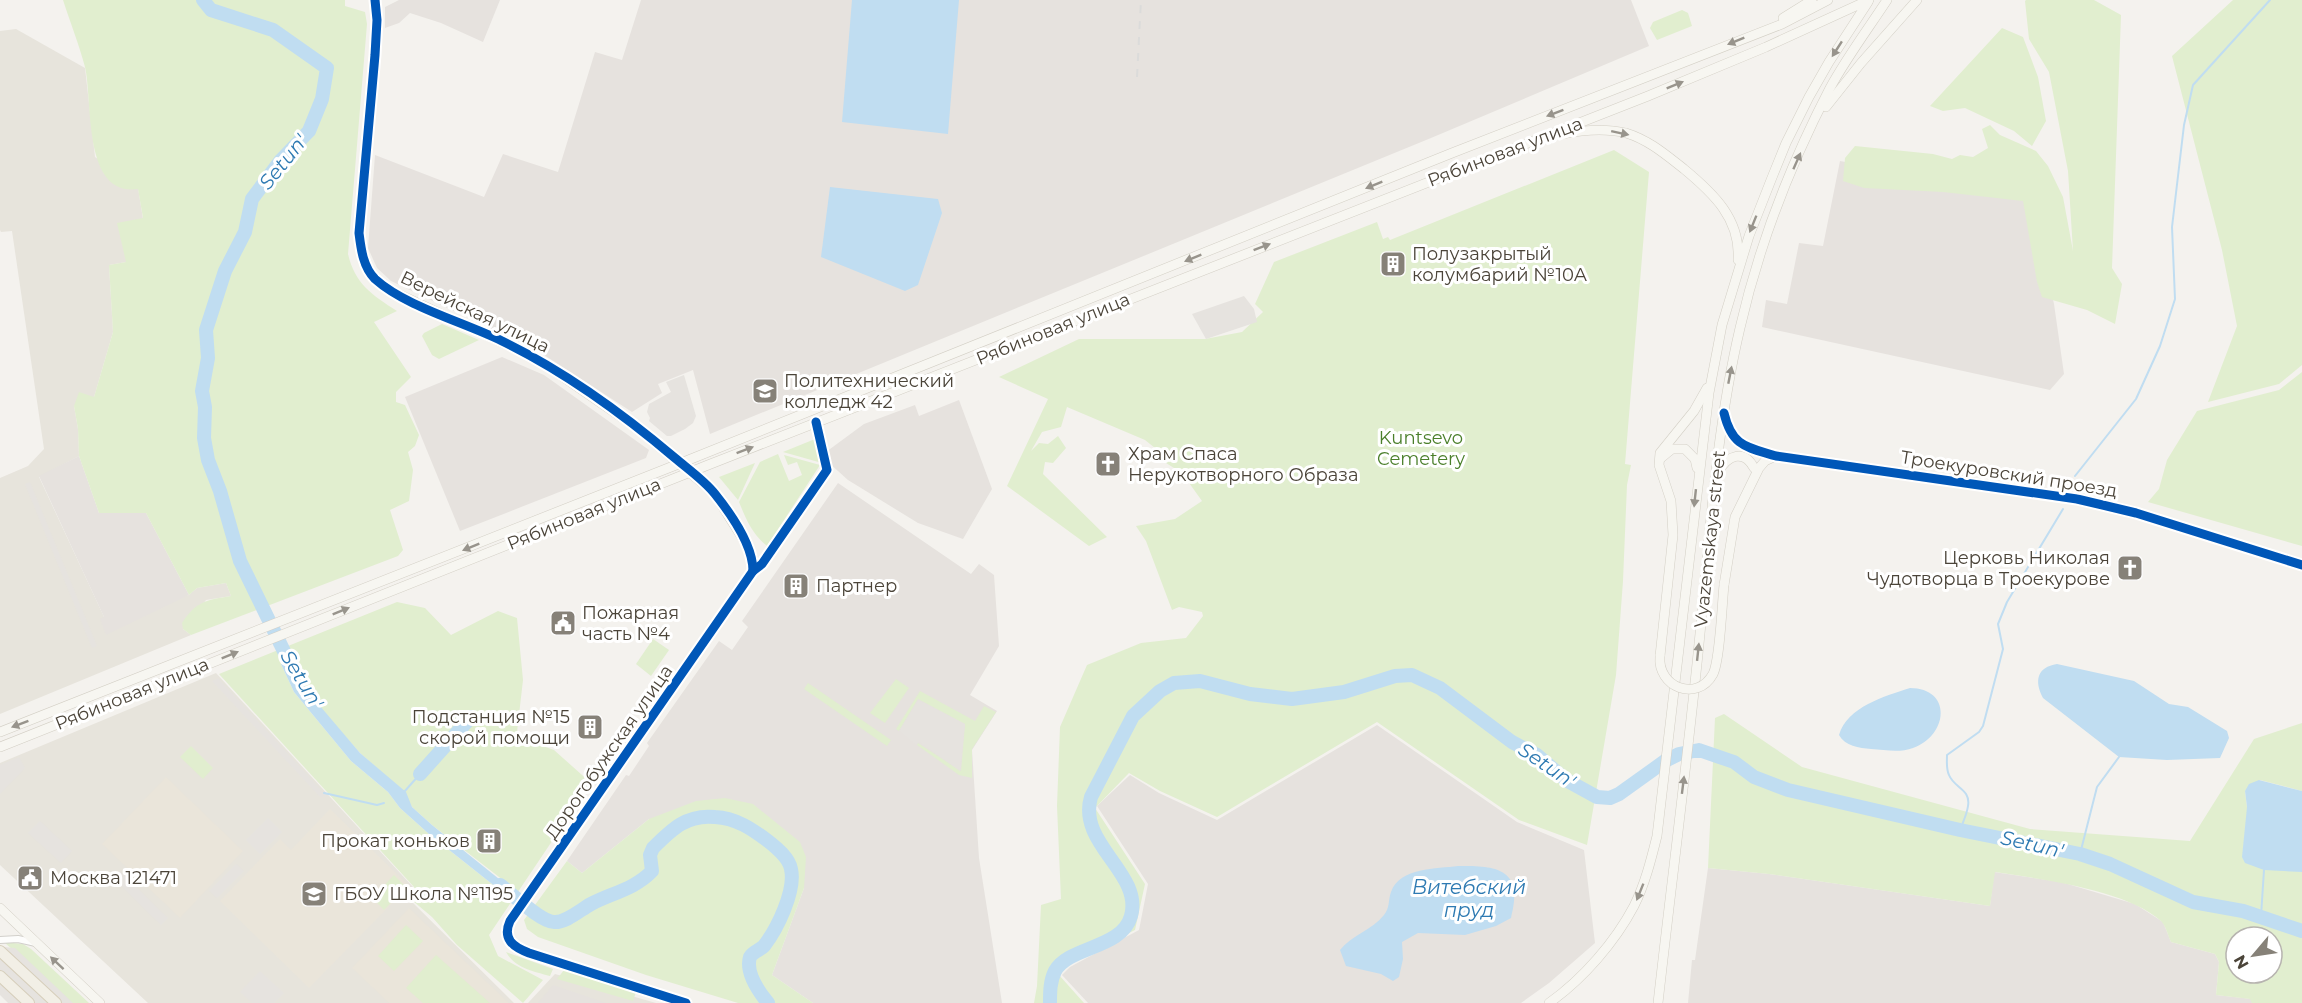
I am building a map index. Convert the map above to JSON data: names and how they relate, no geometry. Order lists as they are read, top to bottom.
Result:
{
  "streets": {
    "main road": [
      "Рябиновая улица",
      "Верейская улица",
      "Троекуровский проезд",
      "Vyazemskaya street",
      "Дорогобужская улица"
    ]
  },
  "crossings": [
    ["Рябиновая улица", "Верейская улица"],
    ["Рябиновая улица", "Vyazemskaya street"],
    ["Рябиновая улица", "Дорогобужская улица"],
    ["Верейская улица", "Дорогобужская улица"]
  ],
  "water": ["Setun'", "Витебский пруд"],
  "parks": ["Kuntsevo Cemetery"],
  "places": {
    "building": [
      "Полузакрытый колумбарий №10А",
      "Партнер",
      "Подстанция №15 скорой помощи",
      "Прокат коньков"
    ],
    "school or university": ["Политехнический колледж 42", "ГБОУ Школа №1195"],
    "church": ["Храм Спаса Нерукотворного Образа", "Церковь Николая Чудотворца в Троекурове"],
    "public building": ["Пожарная часть №4", "Москва 121471"]
  },
  "north": "bottom left"
}
